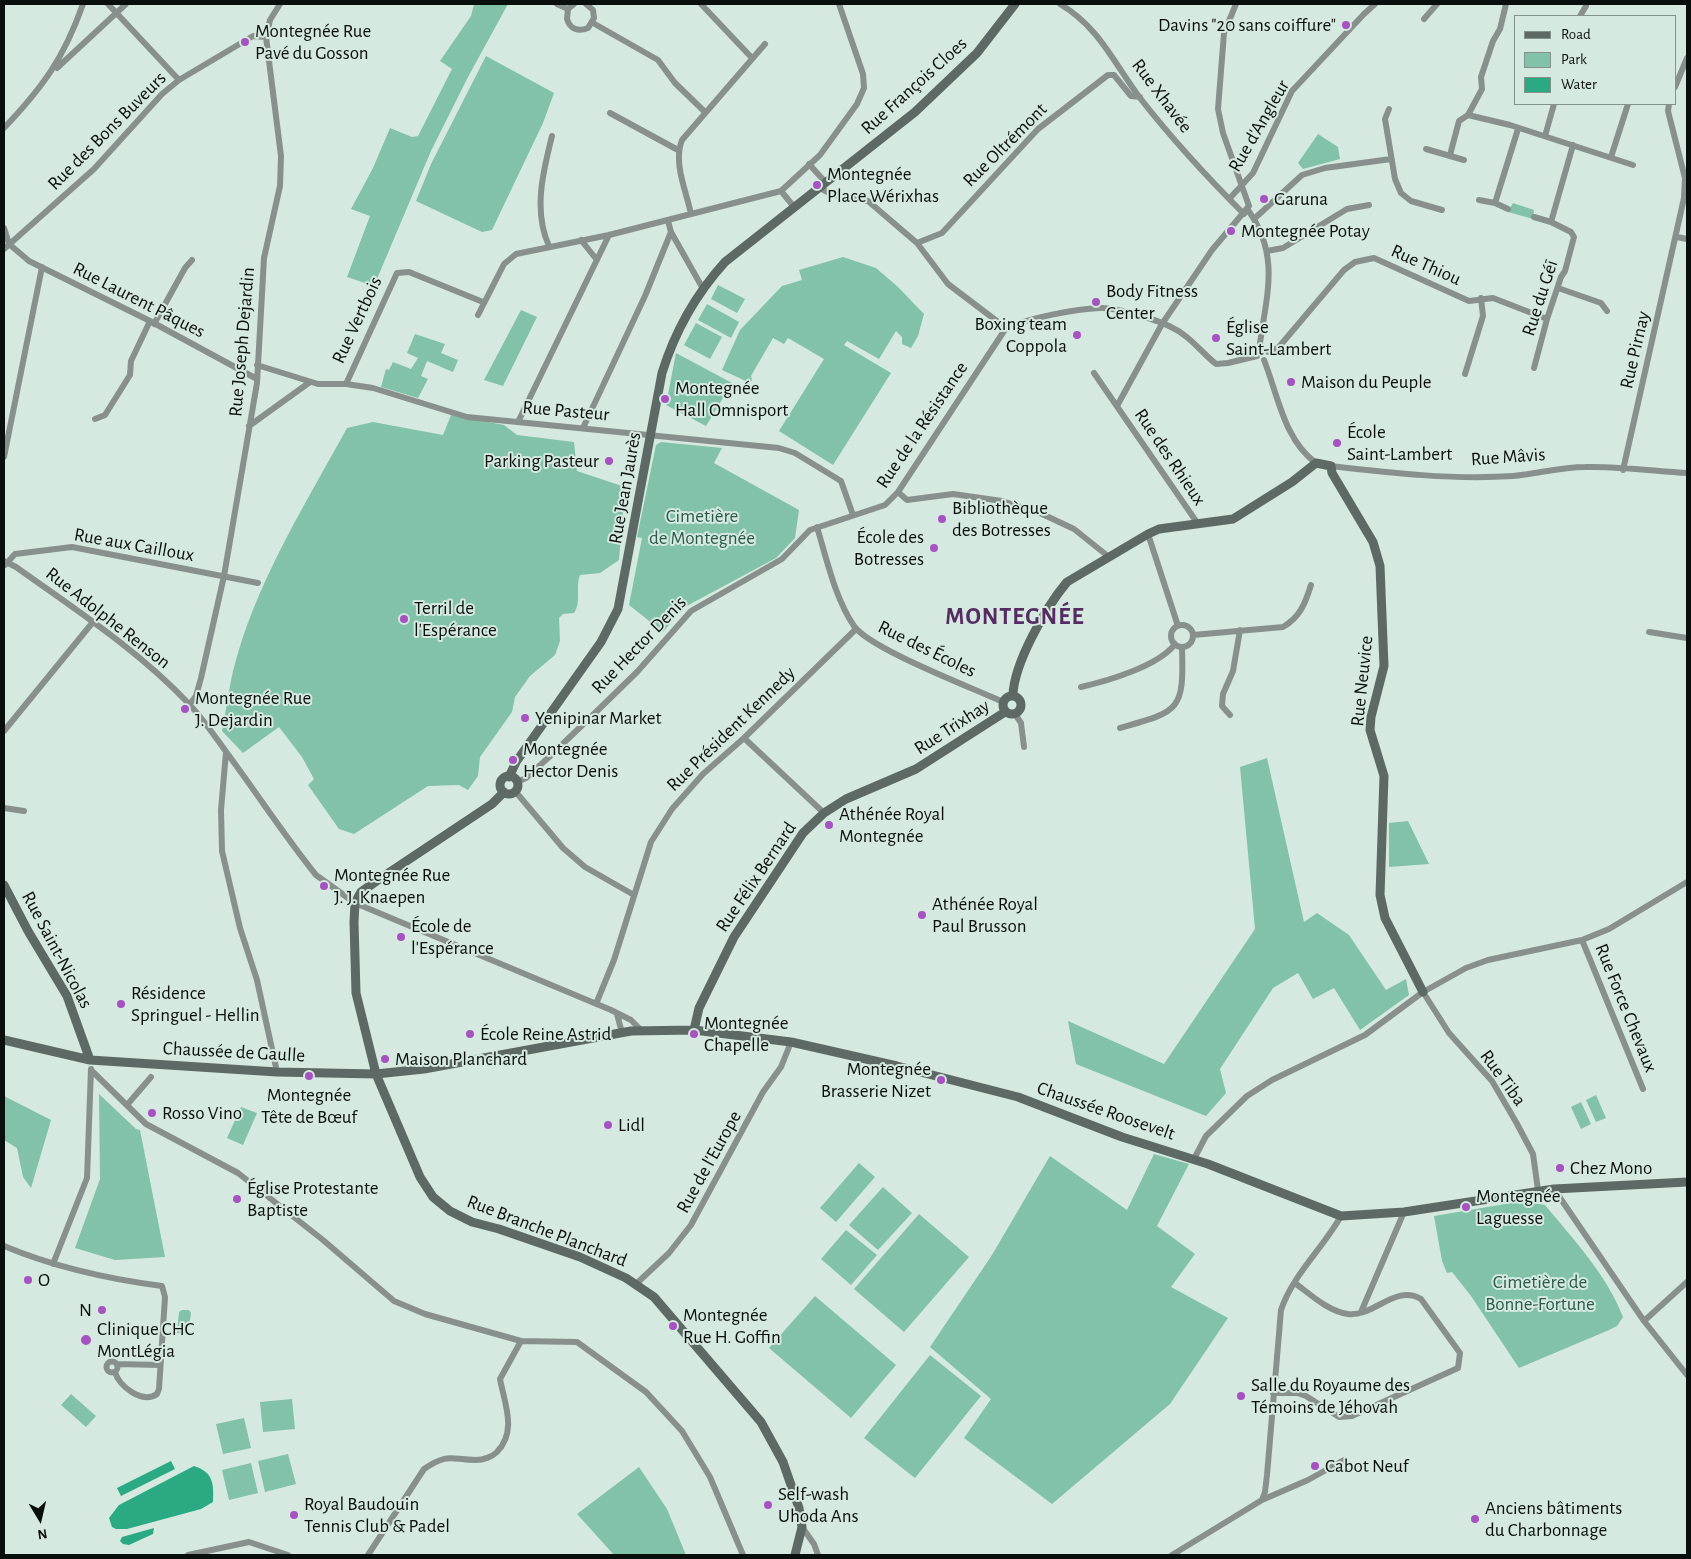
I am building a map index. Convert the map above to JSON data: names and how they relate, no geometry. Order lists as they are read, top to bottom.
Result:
{
  "streets": {
    "street": [
      "Rue François Cloes",
      "Rue Xhavée",
      "Rue d'Angleur",
      "Rue des Bons Buveurs",
      "Rue Oltrémont",
      "Rue Thiou",
      "Rue du Géï",
      "Rue Laurent Pâques",
      "Rue Vertbois",
      "Rue Joseph Dejardin",
      "Rue Pirnay",
      "Rue Pasteur",
      "Rue de la Résistance",
      "Rue des Rhieux",
      "Rue Mâvis",
      "Rue Jean Jaurès",
      "Rue aux Cailloux",
      "Rue Adolphe Renson",
      "Rue Hector Denis",
      "Rue des Écoles",
      "Rue Neuvice",
      "Rue Trixhay",
      "Rue Président Kennedy",
      "Rue Félix Bernard",
      "Rue Saint-Nicolas",
      "Rue Force Chevaux",
      "Chaussée de Gaulle",
      "Rue Tiba",
      "Chaussée Roosevelt",
      "Rue de l'Europe",
      "Rue Branche Planchard"
    ]
  },
  "crossings": [
    ["Rue François Cloes", "Rue Jean Jaurès"],
    ["Rue Xhavée", "Rue d'Angleur"],
    ["Rue Xhavée", "Rue Oltrémont"],
    ["Rue Xhavée", "Rue des Rhieux"],
    ["Rue des Bons Buveurs", "Rue Laurent Pâques"],
    ["Rue des Bons Buveurs", "Rue Joseph Dejardin"],
    ["Rue Thiou", "Rue du Géï"],
    ["Rue Laurent Pâques", "Rue Joseph Dejardin"],
    ["Rue Vertbois", "Rue Joseph Dejardin"],
    ["Rue Vertbois", "Rue Pasteur"],
    ["Rue Joseph Dejardin", "Rue aux Cailloux"],
    ["Rue Joseph Dejardin", "Rue Adolphe Renson"],
    ["Rue Pirnay", "Rue Mâvis"],
    ["Rue Pasteur", "Rue de la Résistance"],
    ["Rue Pasteur", "Rue Jean Jaurès"],
    ["Rue de la Résistance", "Rue Hector Denis"],
    ["Rue de la Résistance", "Rue des Écoles"],
    ["Rue des Rhieux", "Rue Trixhay"],
    ["Rue Mâvis", "Rue Neuvice"],
    ["Rue Jean Jaurès", "Rue Hector Denis"],
    ["Rue aux Cailloux", "Rue Adolphe Renson"],
    ["Rue Adolphe Renson", "Rue Président Kennedy"],
    ["Rue Adolphe Renson", "Chaussée Roosevelt"],
    ["Rue Adolphe Renson", "Rue Branche Planchard"],
    ["Rue Hector Denis", "Rue des Écoles"],
    ["Rue des Écoles", "Rue Trixhay"],
    ["Rue des Écoles", "Rue Président Kennedy"],
    ["Rue Neuvice", "Rue Tiba"],
    ["Rue Trixhay", "Rue Félix Bernard"],
    ["Rue Félix Bernard", "Chaussée Roosevelt"],
    ["Rue Saint-Nicolas", "Chaussée de Gaulle"],
    ["Chaussée de Gaulle", "Chaussée Roosevelt"],
    ["Chaussée de Gaulle", "Rue Branche Planchard"],
    ["Rue Tiba", "Chaussée Roosevelt"],
    ["Chaussée Roosevelt", "Rue de l'Europe"],
    ["Rue de l'Europe", "Rue Branche Planchard"]
  ],
  "districts": ["MONTEGNÉE"],
  "parks": ["Cimetière de Montegnée", "Cimetière de Bonne-Fortune"],
  "places": [
    "Davins \"20 sans coiffure\"",
    "Montegnée Rue Pavé du Gosson",
    "Montegnée Place Wérixhas",
    "Garuna",
    "Montegnée Potay",
    "Body Fitness Center",
    "Boxing team Coppola",
    "Église Saint-Lambert",
    "Maison du Peuple",
    "Montegnée Hall Omnisport",
    "École Saint-Lambert",
    "Parking Pasteur",
    "Bibliothèque des Botresses",
    "École des Botresses",
    "Terril de l'Espérance",
    "Montegnée Rue J. Dejardin",
    "Yenipinar Market",
    "Montegnée Hector Denis",
    "Athénée Royal Montegnée",
    "Montegnée Rue J. J. Knaepen",
    "Athénée Royal Paul Brusson",
    "École de l'Espérance",
    "Résidence Springuel - Hellin",
    "École Reine Astrid",
    "Montegnée Chapelle",
    "Maison Planchard",
    "Montegnée Tête de Bœuf",
    "Montegnée Brasserie Nizet",
    "Rosso Vino",
    "Lidl",
    "Chez Mono",
    "Église Protestante Baptiste",
    "Montegnée Laguesse",
    "O",
    "N",
    "Montegnée Rue H. Goffin",
    "Clinique CHC MontLégia",
    "Salle du Royaume des Témoins de Jéhovah",
    "Cabot Neuf",
    "Self-wash Uhoda Ans",
    "Royal Baudouin Tennis Club & Padel",
    "Anciens bâtiments du Charbonnage"
  ],
  "legend": ["Road", "Park", "Water"],
  "north": "bottom"
}
